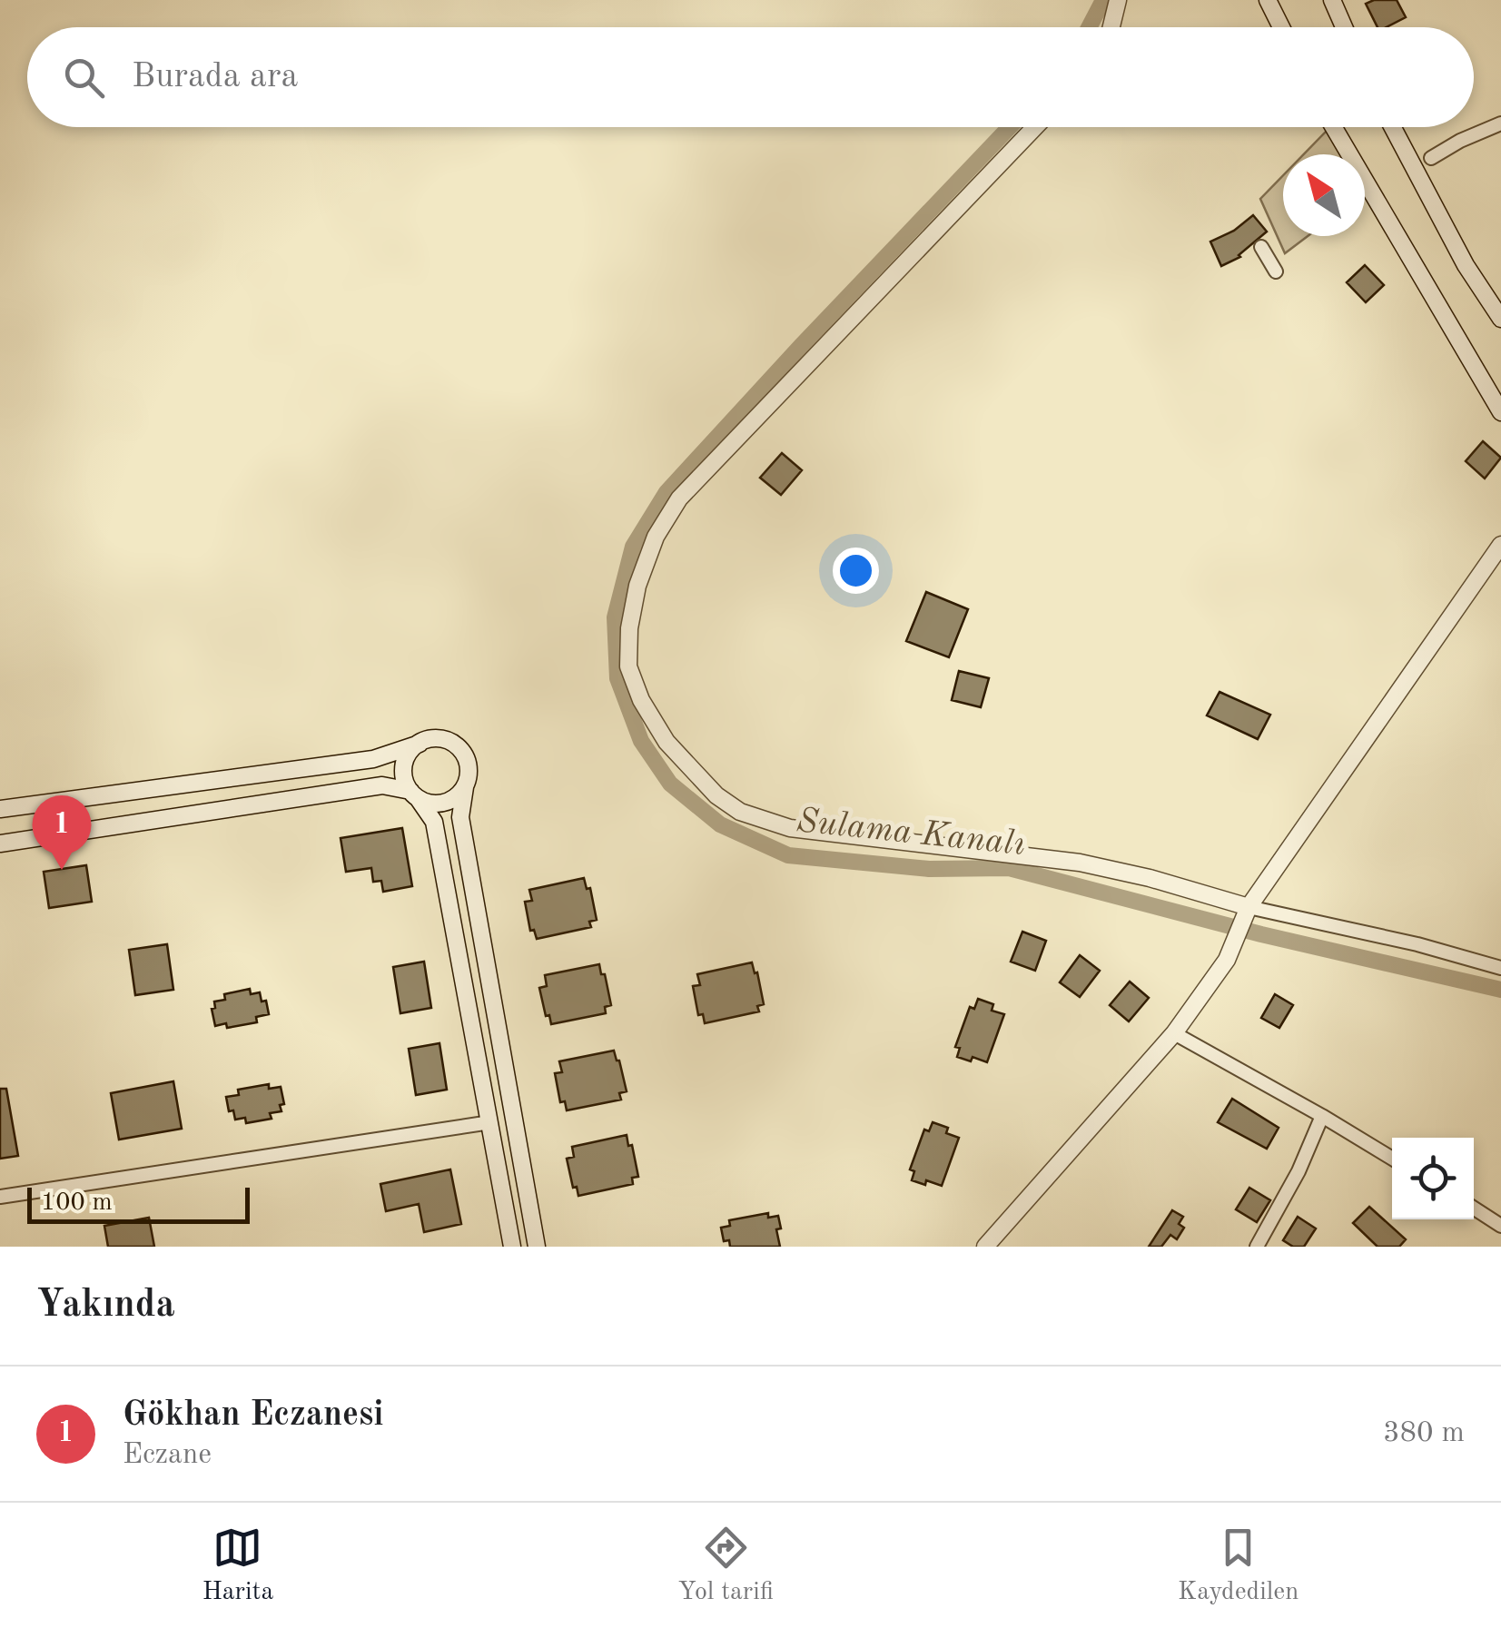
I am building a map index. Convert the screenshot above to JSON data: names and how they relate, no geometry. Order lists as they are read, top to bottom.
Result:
{
  "water": ["Sulama Kanalı"],
  "scale_bar": "100 m",
  "north": "top left",
  "page": {
    "search": "Burada ara",
    "pins": "1",
    "scale": "100 m",
    "heading": "Yakında",
    "list": [
      {
        "mark": "1",
        "name": "Gökhan Eczanesi",
        "note": "Eczane",
        "value": "380 m"
      }
    ],
    "nav": ["Harita", "Yol tarifi", "Kaydedilen"]
  }
}
